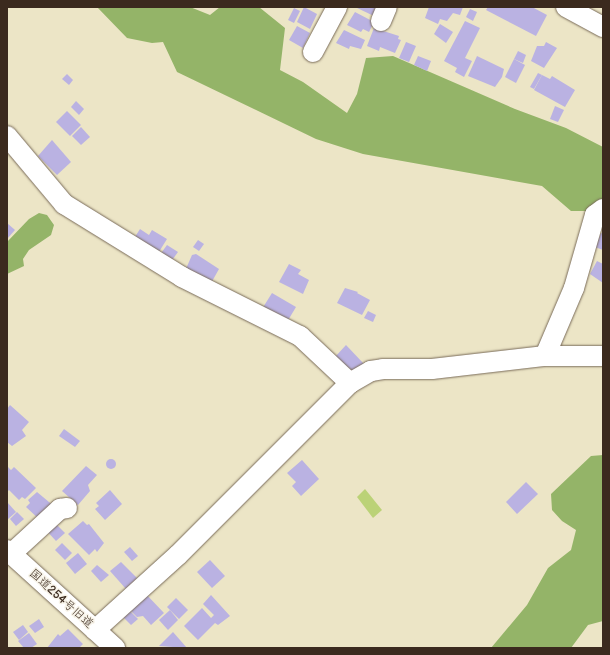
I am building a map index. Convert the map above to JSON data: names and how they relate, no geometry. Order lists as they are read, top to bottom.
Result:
{
  "streets": {
    "street": ["国道254号旧道"]
  }
}
